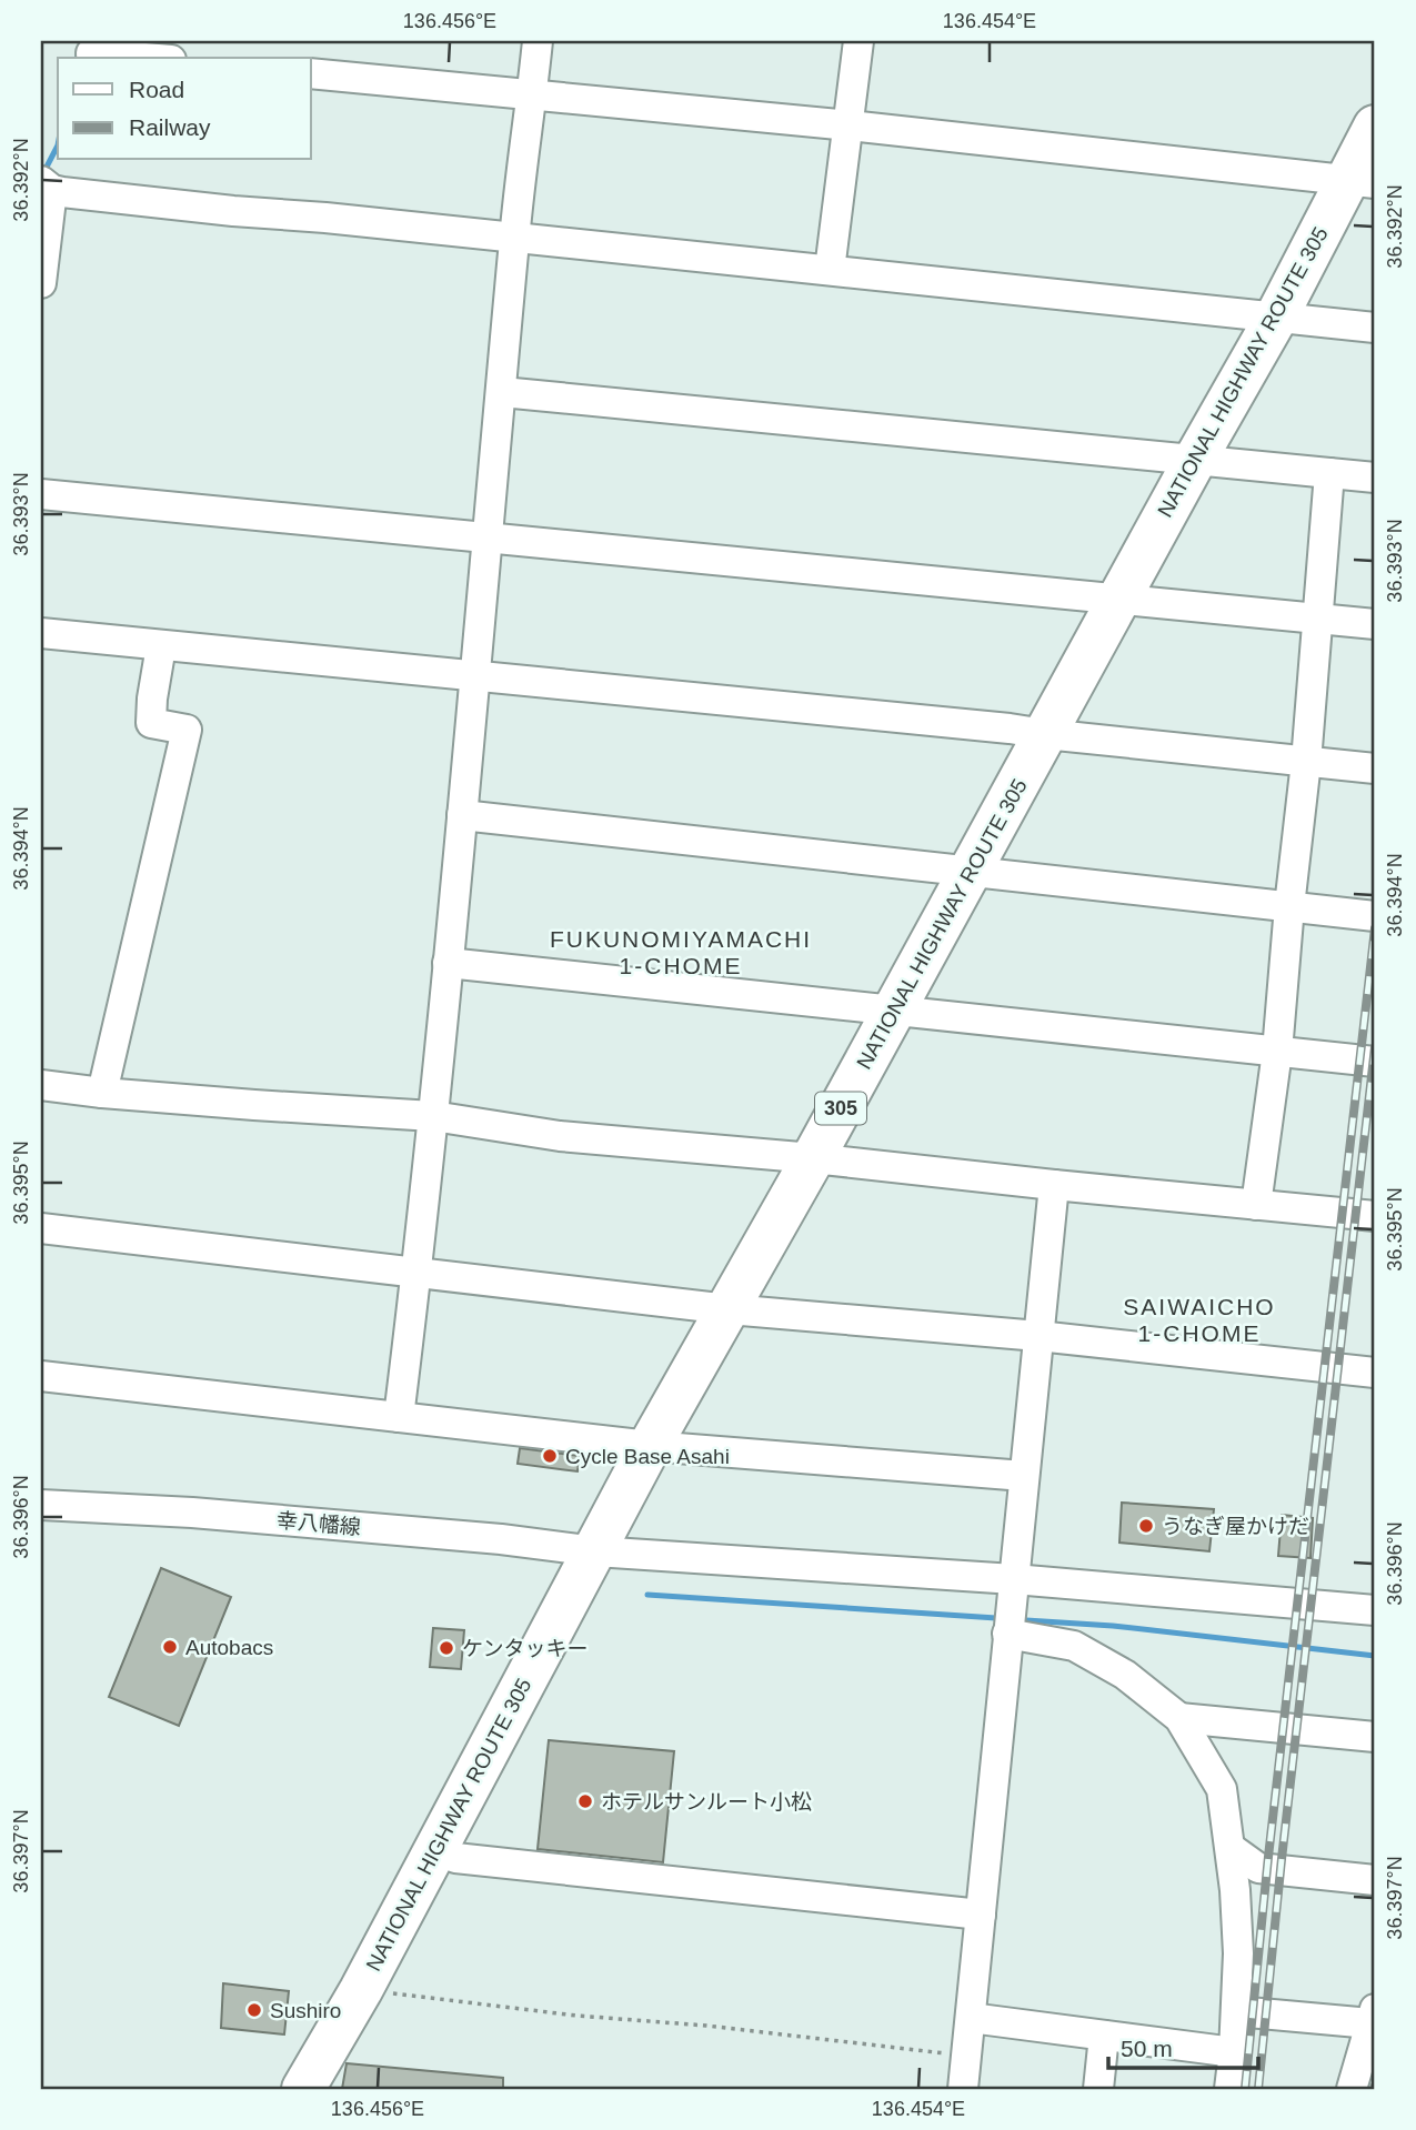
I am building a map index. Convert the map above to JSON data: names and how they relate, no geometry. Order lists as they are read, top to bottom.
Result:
{
  "streets": {
    "highway": ["NATIONAL HIGHWAY ROUTE 305", "305"],
    "street": ["幸八幡線"]
  },
  "crossings": [
    ["NATIONAL HIGHWAY ROUTE 305", "幸八幡線"]
  ],
  "districts": ["FUKUNOMIYAMACHI 1-CHOME", "SAIWAICHO 1-CHOME"],
  "places": [
    "Cycle Base Asahi",
    "うなぎ屋かけだ",
    "Autobacs",
    "ケンタッキー",
    "ホテルサンルート小松",
    "Sushiro"
  ],
  "legend": ["Road", "Railway"],
  "scale_bar": "50 m",
  "coordinates": [
    "136.456°E",
    "136.454°E",
    "36.392°N",
    "36.393°N",
    "36.394°N",
    "36.395°N",
    "36.396°N",
    "36.397°N"
  ]
}
